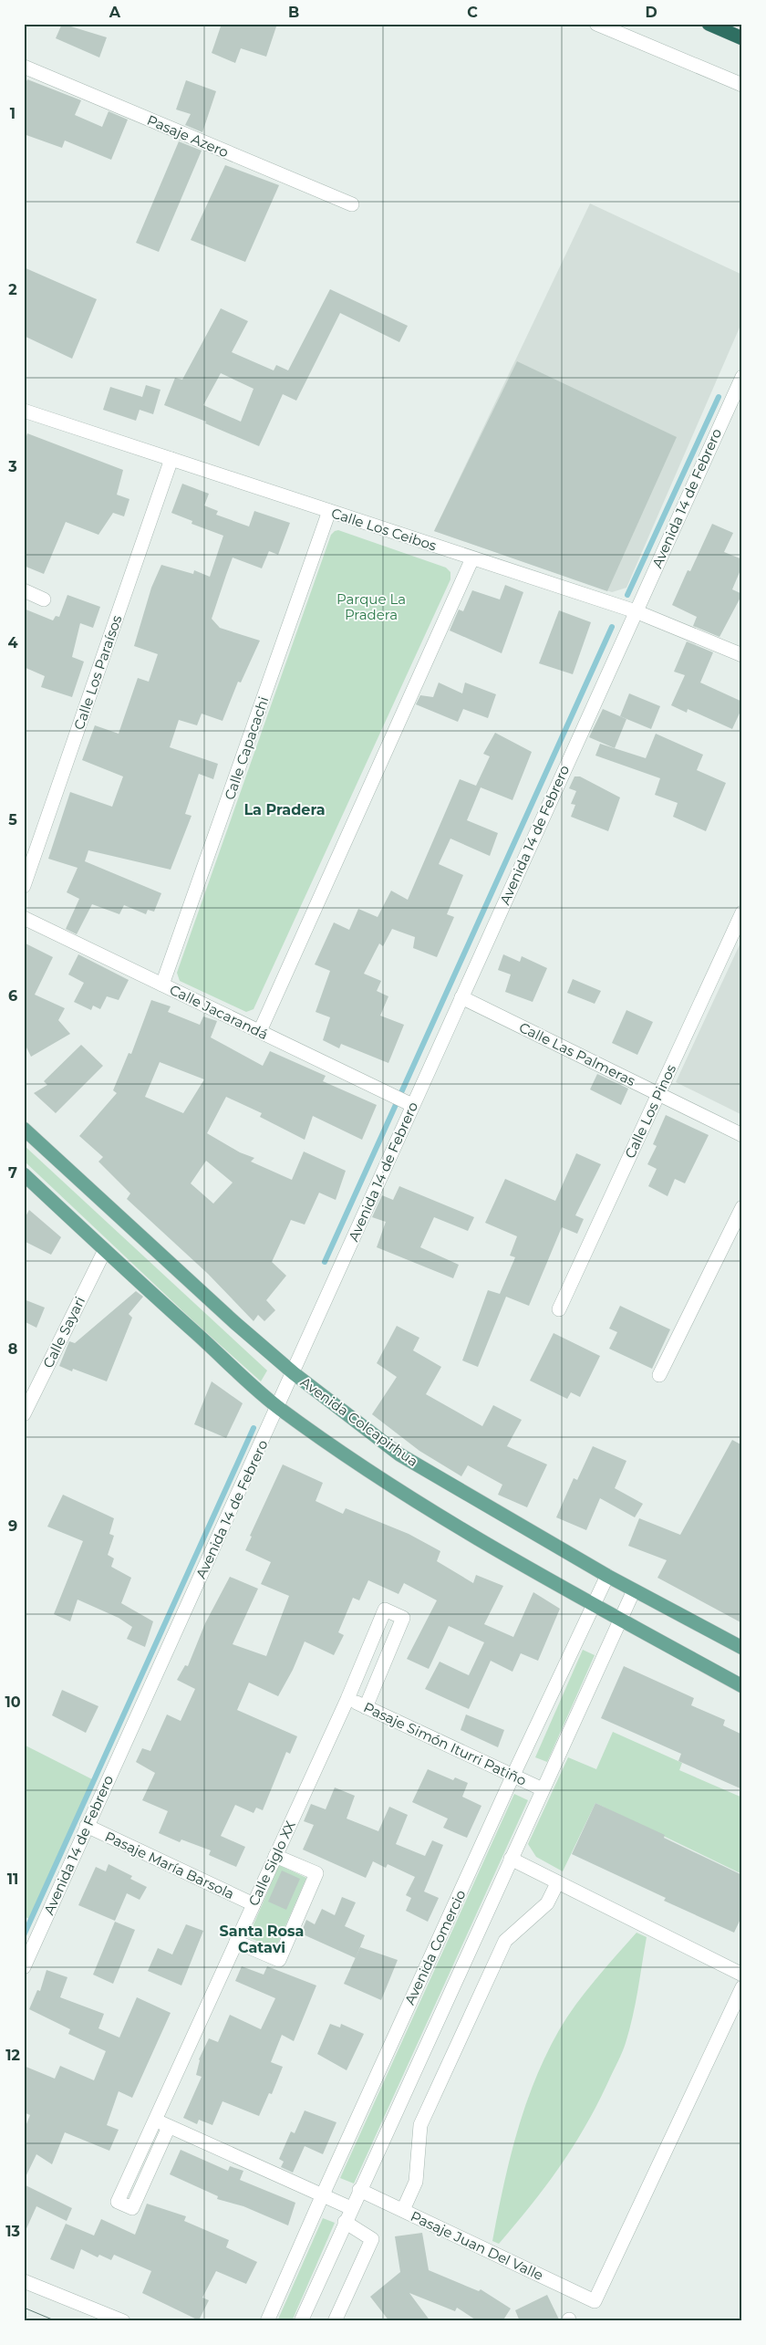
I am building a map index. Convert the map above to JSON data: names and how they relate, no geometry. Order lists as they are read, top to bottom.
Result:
{
  "streets": {
    "main road": ["Avenida Colcapirhua"],
    "street": [
      "Pasaje Azero",
      "Avenida 14 de Febrero",
      "Calle Los Ceibos",
      "Calle Los Paraísos",
      "Calle Capacachi",
      "Calle Jacarandá",
      "Calle Las Palmeras",
      "Calle Los Pinos",
      "Calle Sayari",
      "Pasaje Simón Iturri Patiño",
      "Calle Siglo XX",
      "Pasaje María Barsola",
      "Avenida Comercio",
      "Pasaje Juan Del Valle"
    ]
  },
  "crossings": [
    ["Avenida 14 de Febrero", "Calle Los Ceibos"],
    ["Avenida 14 de Febrero", "Calle Jacarandá"],
    ["Avenida 14 de Febrero", "Calle Las Palmeras"],
    ["Avenida 14 de Febrero", "Avenida Colcapirhua"],
    ["Avenida 14 de Febrero", "Pasaje María Barsola"],
    ["Calle Los Ceibos", "Calle Los Paraísos"],
    ["Calle Los Ceibos", "Calle Capacachi"],
    ["Calle Capacachi", "Calle Jacarandá"],
    ["Calle Las Palmeras", "Calle Los Pinos"],
    ["Avenida Colcapirhua", "Avenida Comercio"],
    ["Pasaje Simón Iturri Patiño", "Calle Siglo XX"],
    ["Pasaje Simón Iturri Patiño", "Avenida Comercio"],
    ["Calle Siglo XX", "Pasaje María Barsola"]
  ],
  "districts": ["La Pradera", "Santa Rosa Catavi"],
  "parks": ["Parque La Pradera"],
  "grid": {
    "columns": [
      "A",
      "B",
      "C",
      "D"
    ],
    "rows": [
      "1",
      "2",
      "3",
      "4",
      "5",
      "6",
      "7",
      "8",
      "9",
      "10",
      "11",
      "12",
      "13"
    ]
  }
}
